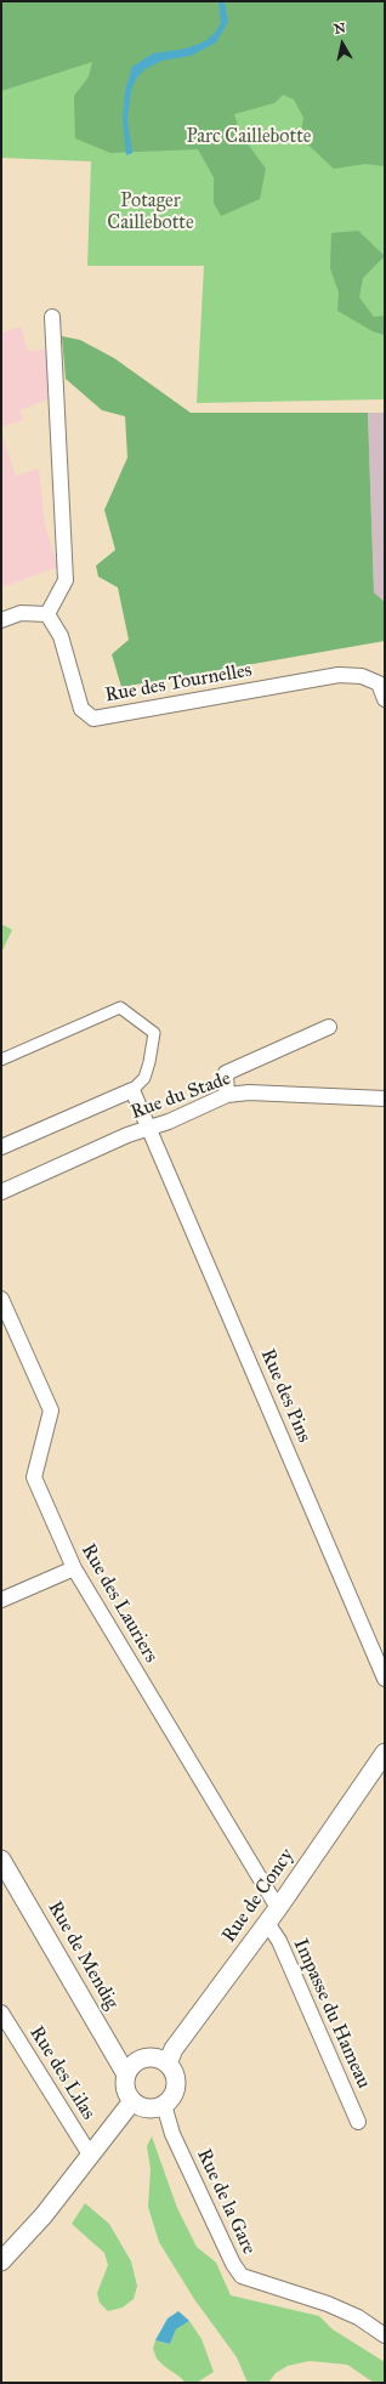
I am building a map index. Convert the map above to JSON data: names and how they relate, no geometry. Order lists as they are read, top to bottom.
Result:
{
  "streets": {
    "street": [
      "Rue des Tournelles",
      "Rue du Stade",
      "Rue des Pins",
      "Rue des Lauriers",
      "Rue de Concy",
      "Rue de Mendig",
      "Impasse du Hameau",
      "Rue des Lilas",
      "Rue de la Gare"
    ]
  },
  "crossings": [
    ["Rue du Stade", "Rue des Pins"],
    ["Rue des Lauriers", "Rue de Concy"],
    ["Rue de Concy", "Rue de Mendig"],
    ["Rue de Concy", "Impasse du Hameau"],
    ["Rue de Concy", "Rue de la Gare"],
    ["Rue de Mendig", "Rue de la Gare"]
  ],
  "parks": ["Parc Caillebotte", "Potager Caillebotte"],
  "north": "top"
}
